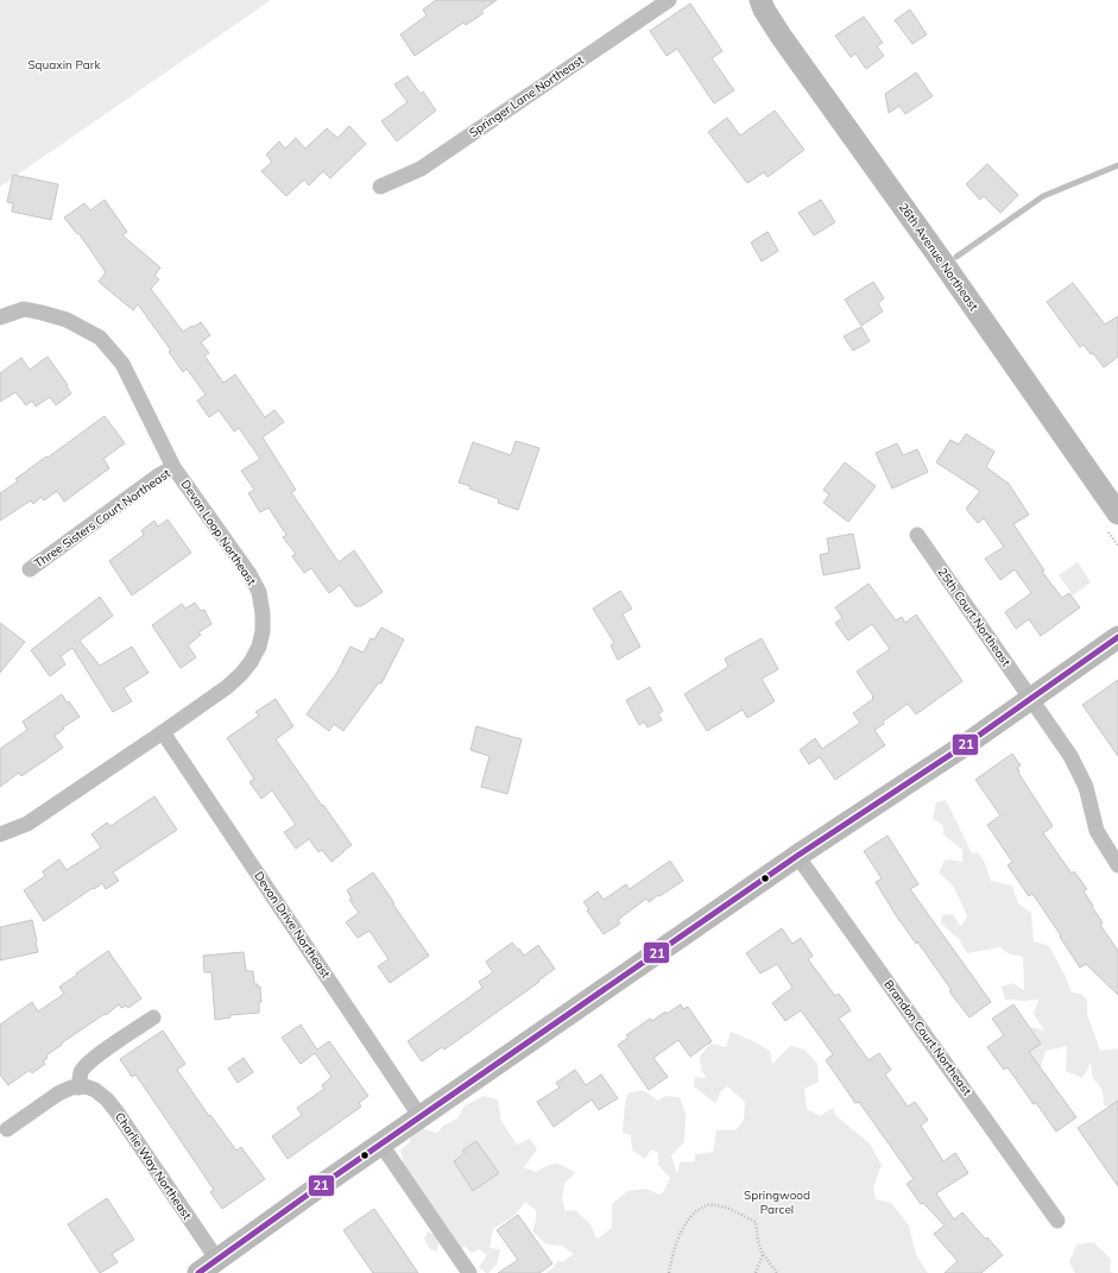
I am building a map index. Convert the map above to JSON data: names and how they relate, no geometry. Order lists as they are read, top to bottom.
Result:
{
  "streets": {
    "street": [
      "Springer Lane Northeast",
      "26th Avenue Northeast",
      "Three Sisters Court Northeast",
      "Devon Loop Northeast",
      "25th Court Northeast",
      "Devon Drive Northeast",
      "Brandon Court Northeast",
      "Charlie Way Northeast"
    ]
  },
  "crossings": [
    ["Three Sisters Court Northeast", "Devon Loop Northeast"],
    ["Devon Loop Northeast", "Devon Drive Northeast"]
  ],
  "parks": ["Squaxin Park", "Springwood Parcel"],
  "lines": ["transit line 21"]
}
